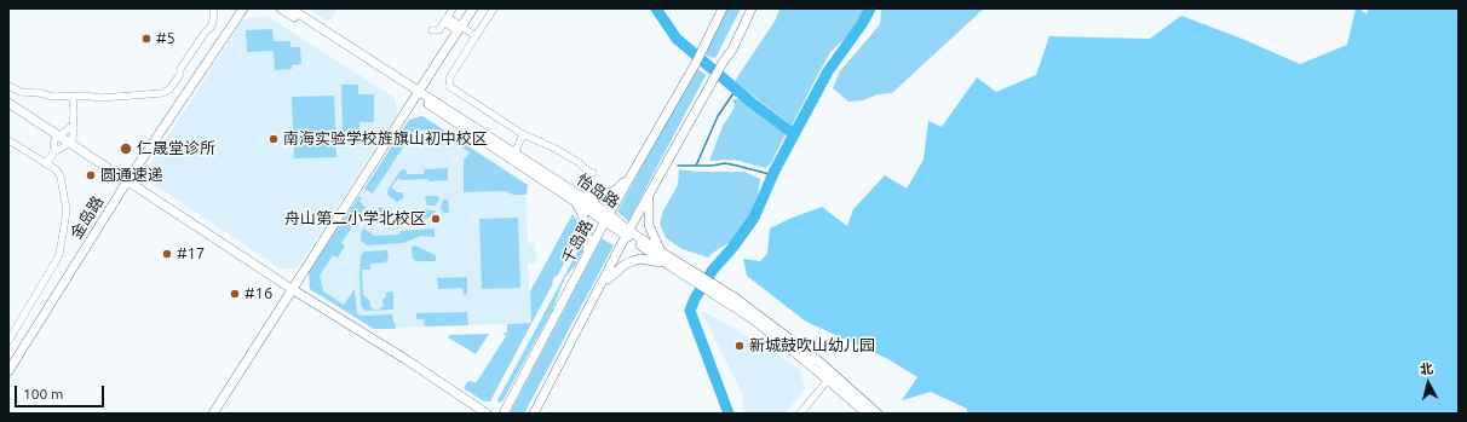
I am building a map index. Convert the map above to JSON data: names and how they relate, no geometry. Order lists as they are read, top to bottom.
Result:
{
  "streets": {
    "street": ["怡岛路", "金岛路", "千岛路"]
  },
  "crossings": [
    ["怡岛路", "千岛路"]
  ],
  "places": [
    "#5",
    "南海实验学校旌旗山初中校区",
    "仁晟堂诊所",
    "圆通速递",
    "舟山第二小学北校区",
    "#17",
    "#16",
    "新城鼓吹山幼儿园"
  ],
  "scale_bar": "100 m",
  "north": "top"
}
